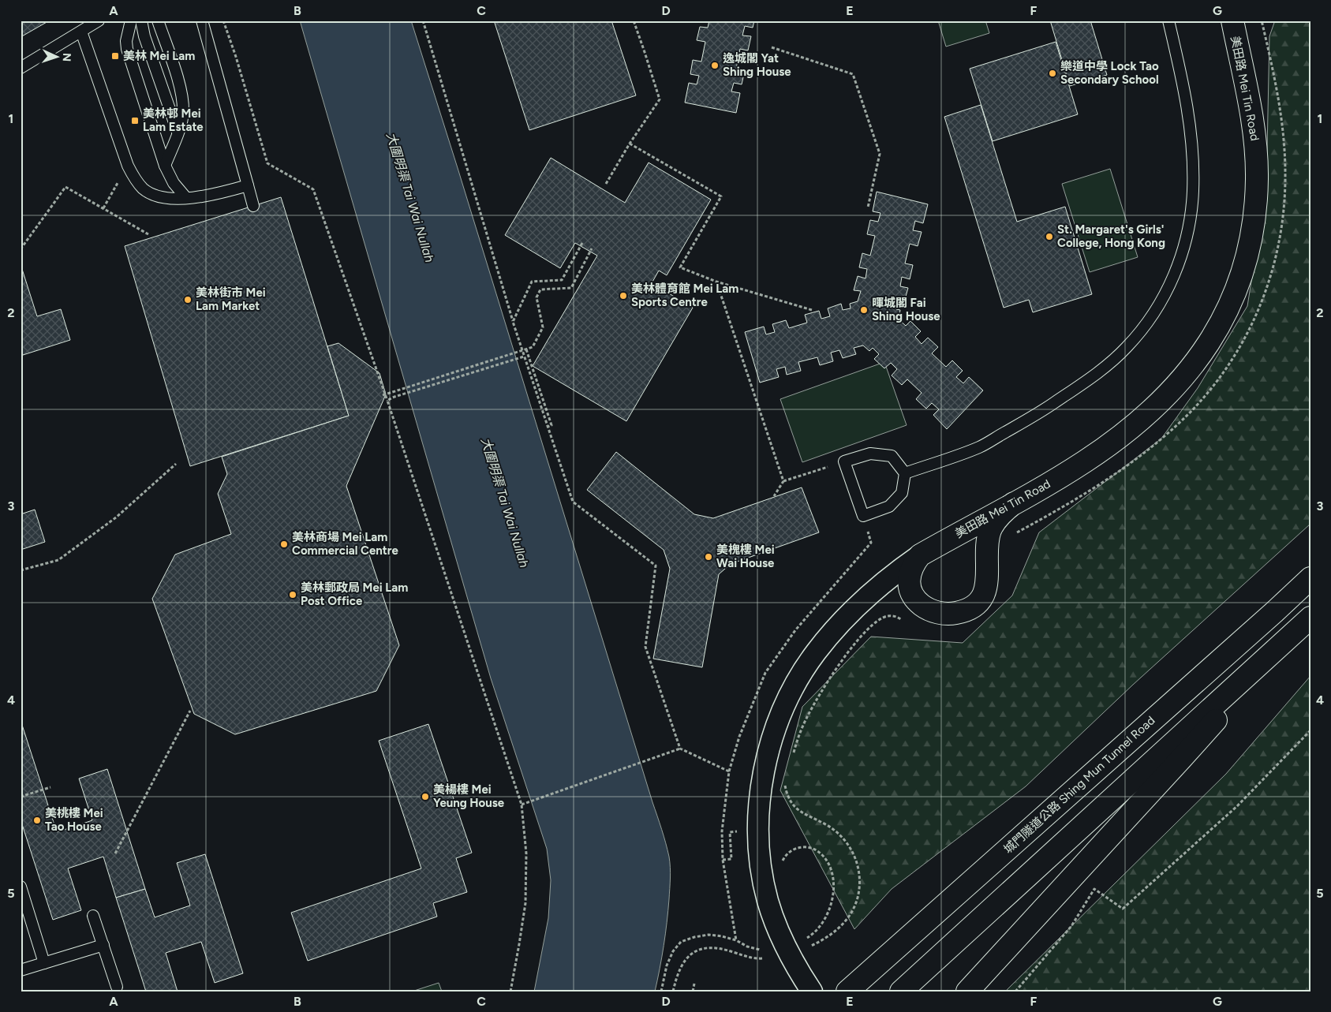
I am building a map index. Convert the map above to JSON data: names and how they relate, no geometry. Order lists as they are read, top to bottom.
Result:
{
  "streets": {
    "main road": ["美田路 Mei Tin Road", "城門隧道公路 Shing Mun Tunnel Road"]
  },
  "water": ["大圍明渠 Tai Wai Nullah"],
  "places": {
    "transit": ["美林 Mei Lam", "美林邨 Mei Lam Estate"],
    "other": [
      "逸城閣 Yat Shing House",
      "樂道中學 Lock Tao Secondary School",
      "St. Margaret's Girls' College, Hong Kong",
      "美林體育館 Mei Lam Sports Centre",
      "美林街市 Mei Lam Market",
      "暉城閣 Fai Shing House",
      "美林商場 Mei Lam Commercial Centre",
      "美槐樓 Mei Wai House",
      "美林郵政局 Mei Lam Post Office",
      "美楊樓 Mei Yeung House",
      "美桃樓 Mei Tao House"
    ]
  },
  "north": "right",
  "grid": {
    "columns": [
      "A",
      "B",
      "C",
      "D",
      "E",
      "F",
      "G"
    ],
    "rows": [
      "1",
      "2",
      "3",
      "4",
      "5"
    ]
  }
}
